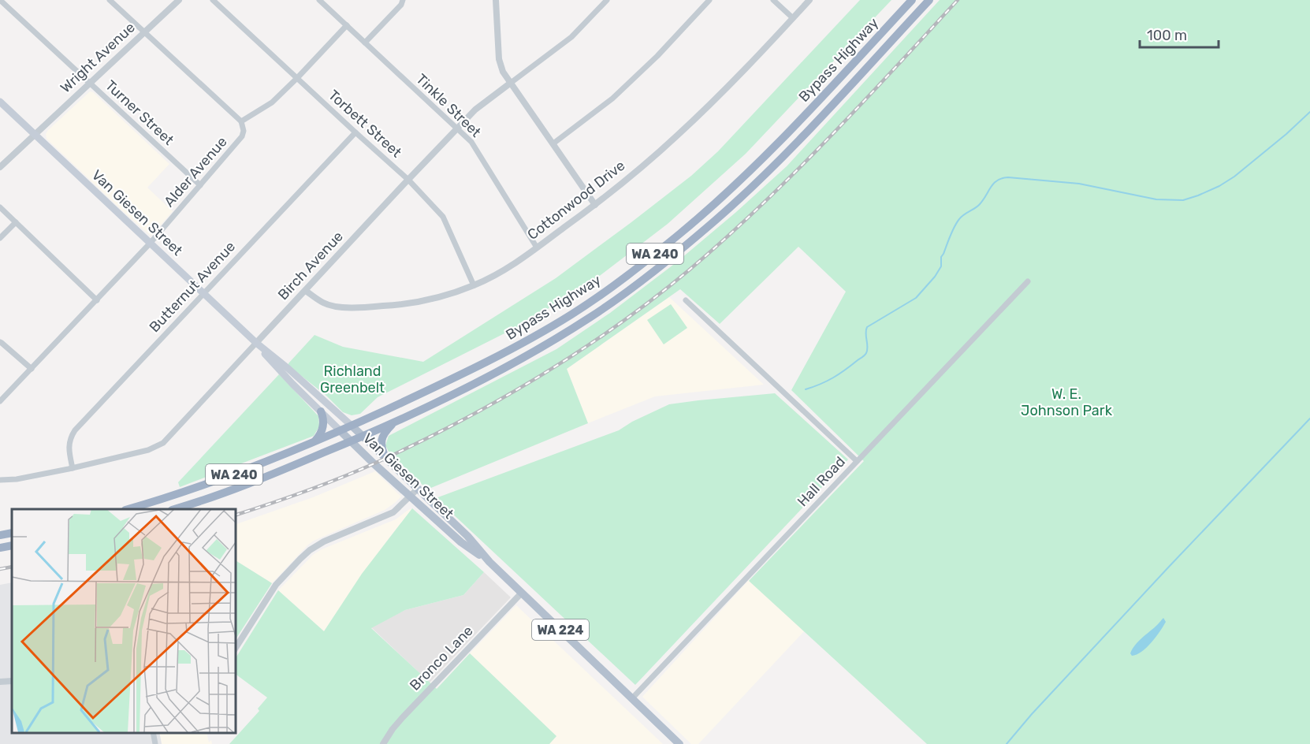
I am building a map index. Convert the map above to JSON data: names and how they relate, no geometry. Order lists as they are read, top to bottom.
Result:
{
  "streets": {
    "highway": ["Bypass Highway", "WA 240"],
    "main road": ["Van Giesen Street", "WA 224"],
    "street": [
      "Wright Avenue",
      "Tinkle Street",
      "Turner Street",
      "Torbett Street",
      "Alder Avenue",
      "Cottonwood Drive",
      "Birch Avenue",
      "Butternut Avenue",
      "Hall Road",
      "Bronco Lane"
    ]
  },
  "crossings": [
    ["Wright Avenue", "Turner Street"],
    ["Wright Avenue", "Van Giesen Street"],
    ["Bypass Highway", "Van Giesen Street"],
    ["Tinkle Street", "Cottonwood Drive"],
    ["Tinkle Street", "Birch Avenue"],
    ["Turner Street", "Alder Avenue"],
    ["Torbett Street", "Cottonwood Drive"],
    ["Torbett Street", "Birch Avenue"],
    ["Torbett Street", "Butternut Avenue"],
    ["Alder Avenue", "Van Giesen Street"],
    ["Cottonwood Drive", "Birch Avenue"],
    ["Van Giesen Street", "Birch Avenue"],
    ["Van Giesen Street", "Butternut Avenue"],
    ["Van Giesen Street", "Hall Road"],
    ["Van Giesen Street", "Bronco Lane"],
    ["Birch Avenue", "Butternut Avenue"]
  ],
  "parks": ["Richland Greenbelt", "W. E. Johnson Park"],
  "scale_bar": "100 m"
}
